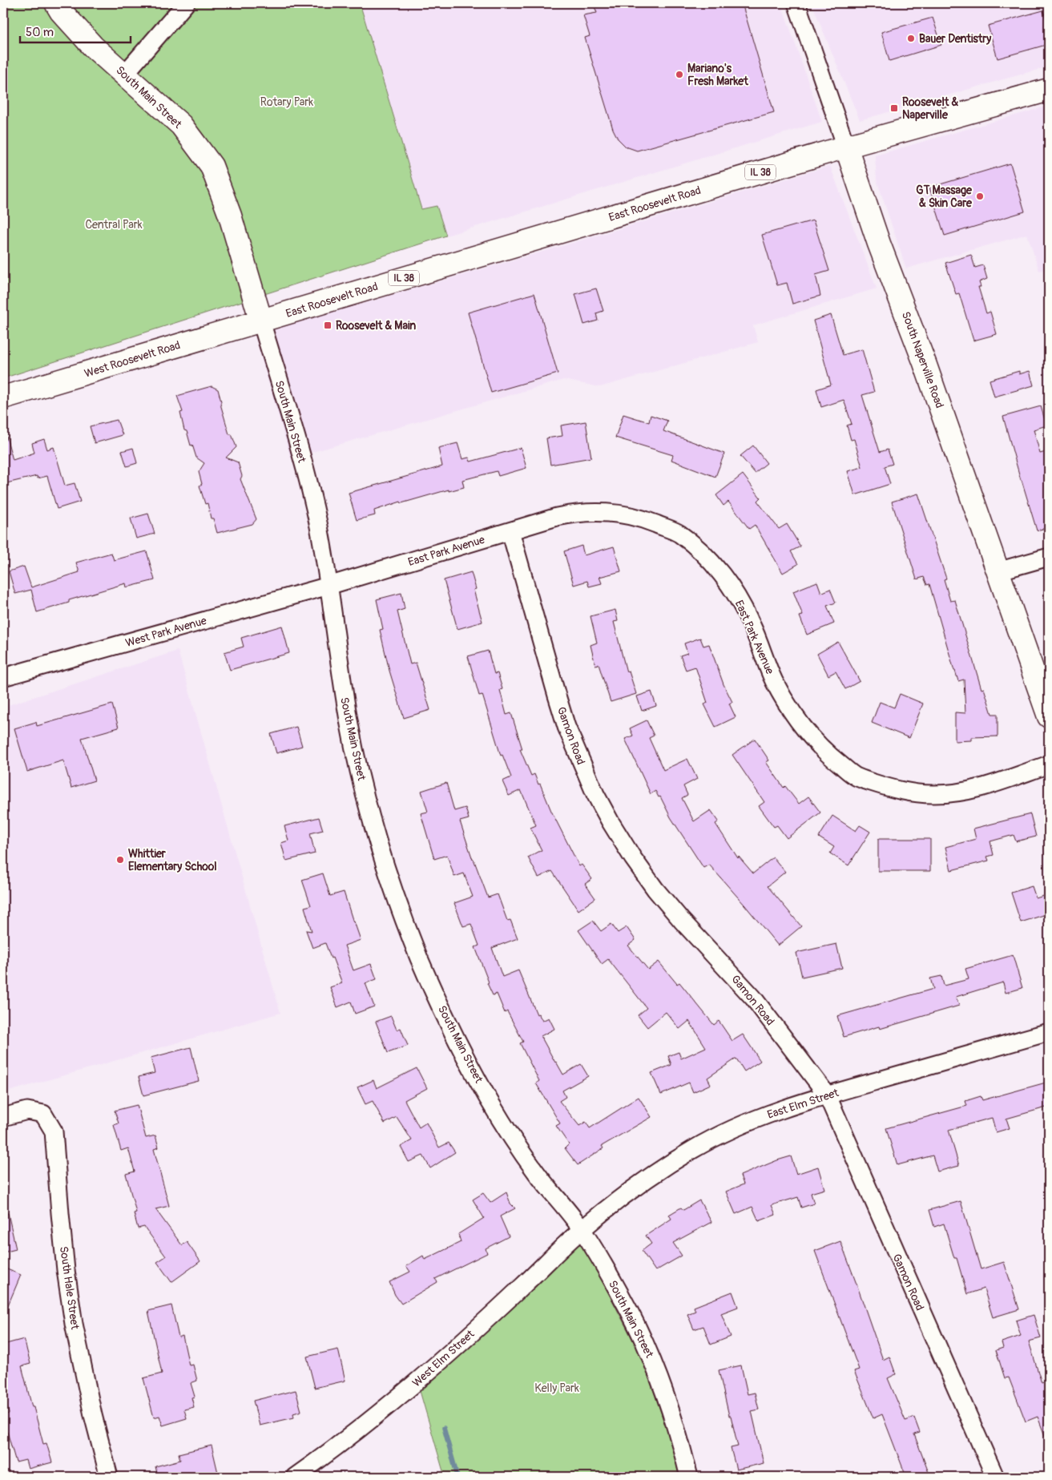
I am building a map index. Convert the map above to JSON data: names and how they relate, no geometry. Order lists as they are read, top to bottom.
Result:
{
  "streets": {
    "main road": [
      "South Main Street",
      "IL 38",
      "East Roosevelt Road",
      "West Roosevelt Road",
      "South Naperville Road"
    ],
    "street": [
      "East Park Avenue",
      "West Park Avenue",
      "Gamon Road",
      "East Elm Street",
      "South Hale Street",
      "West Elm Street"
    ]
  },
  "crossings": [
    ["South Main Street", "East Roosevelt Road"],
    ["South Main Street", "West Roosevelt Road"],
    ["South Main Street", "East Park Avenue"],
    ["South Main Street", "West Park Avenue"],
    ["South Main Street", "East Elm Street"],
    ["South Main Street", "West Elm Street"],
    ["East Roosevelt Road", "West Roosevelt Road"],
    ["East Roosevelt Road", "South Naperville Road"],
    ["East Park Avenue", "West Park Avenue"],
    ["East Park Avenue", "Gamon Road"],
    ["Gamon Road", "East Elm Street"],
    ["East Elm Street", "West Elm Street"]
  ],
  "parks": ["Rotary Park", "Central Park", "Kelly Park"],
  "places": {
    "other": [
      "Bauer Dentistry",
      "Mariano's Fresh Market",
      "GT Massage & Skin Care",
      "Whittier Elementary School"
    ],
    "transit": ["Roosevelt & Naperville", "Roosevelt & Main"]
  },
  "scale_bar": "50 m"
}
